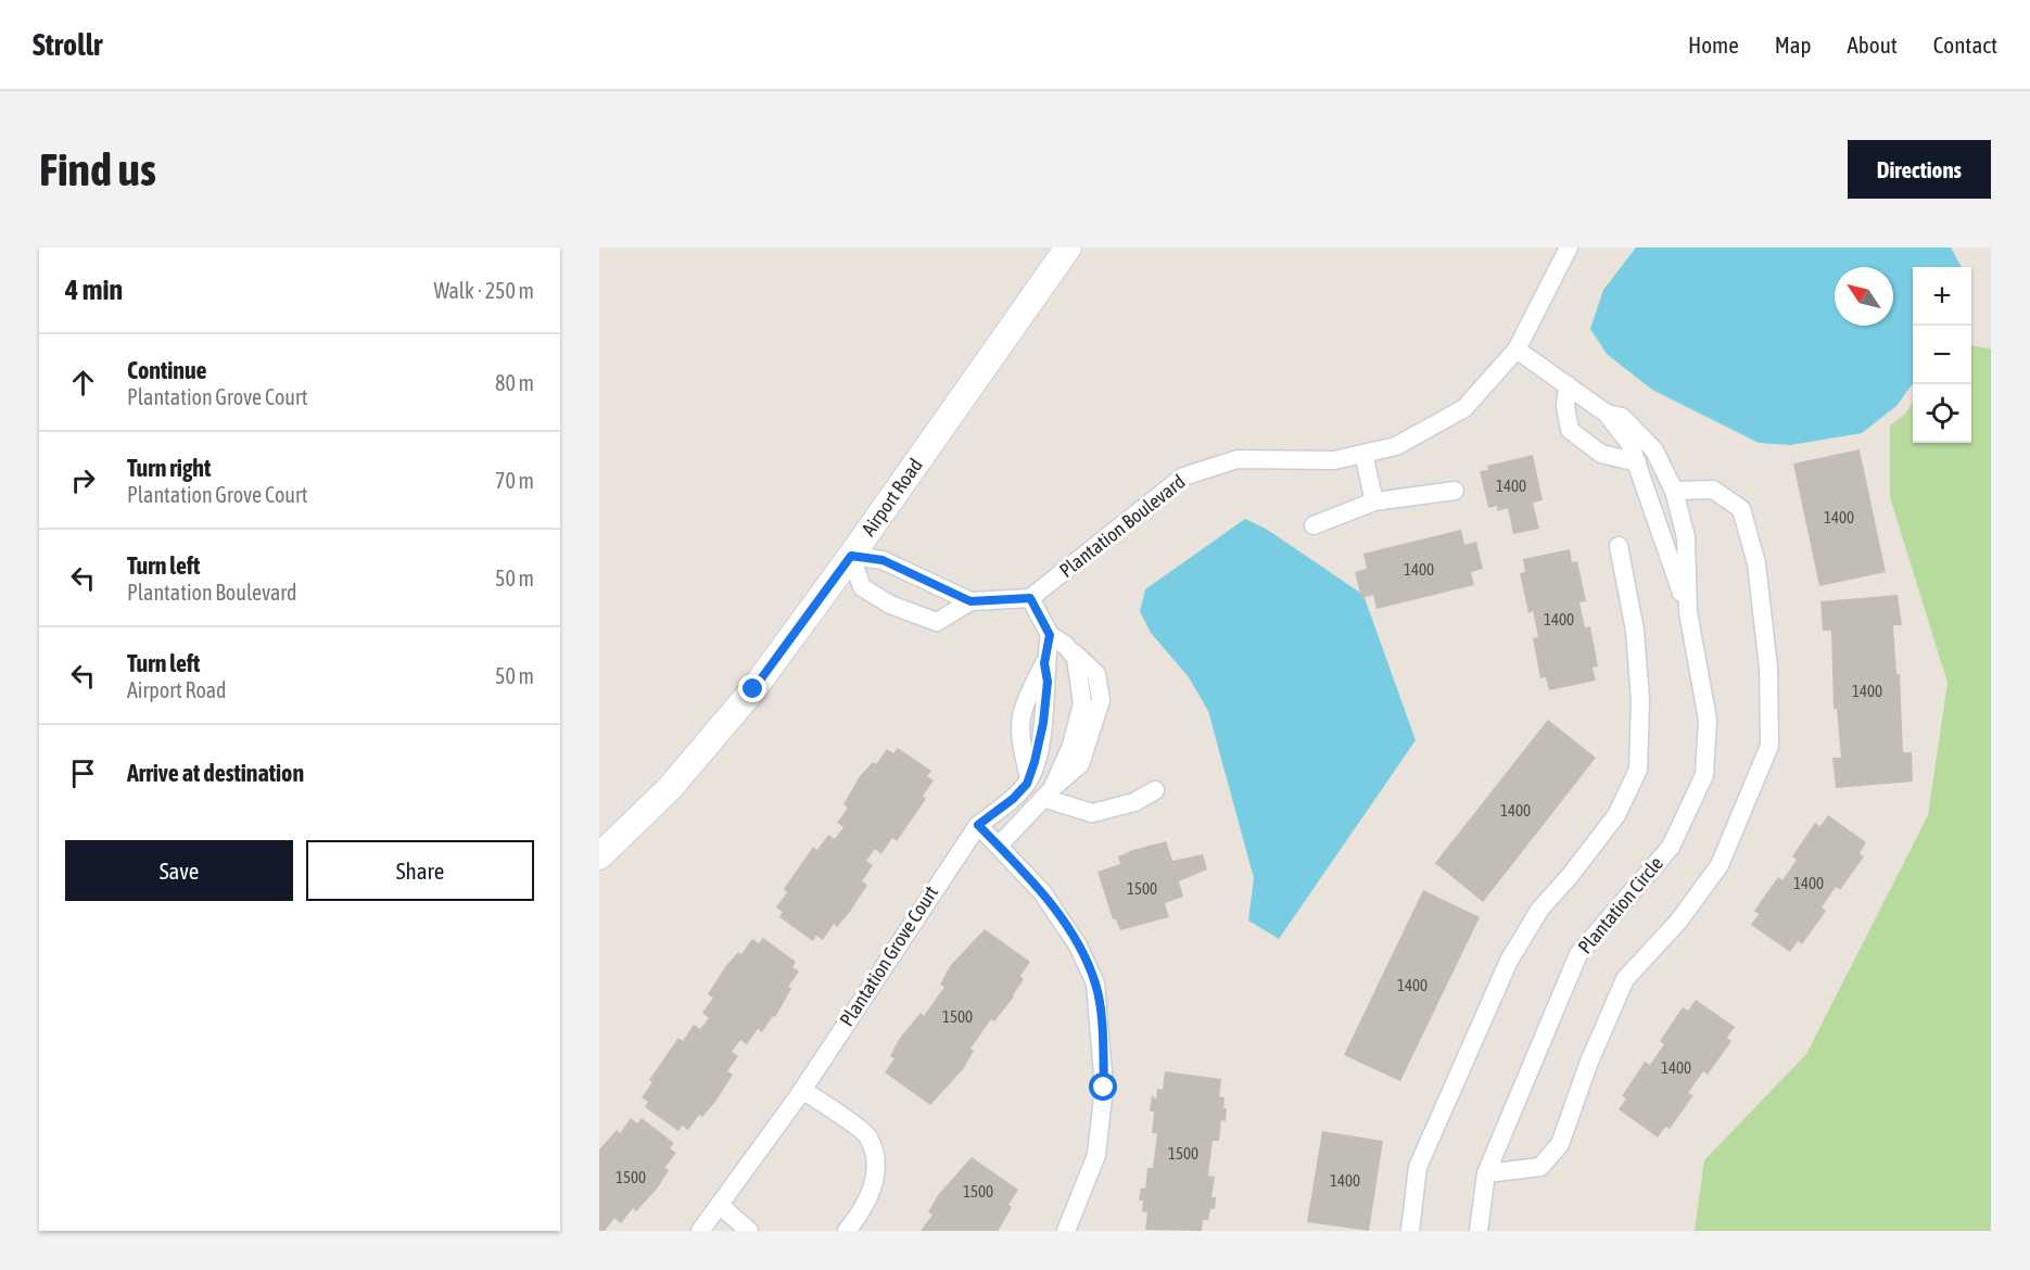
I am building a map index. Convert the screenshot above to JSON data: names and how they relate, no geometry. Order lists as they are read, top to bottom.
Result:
{
  "streets": {
    "street": [
      "Airport Road",
      "Plantation Boulevard",
      "Plantation Circle",
      "Plantation Grove Court"
    ]
  },
  "house_numbers": [
    "1400",
    "1400",
    "1400",
    "1400",
    "1400",
    "1400",
    "1400",
    "1500",
    "1400",
    "1500",
    "1400",
    "1500",
    "1500",
    "1400",
    "1500"
  ],
  "north": "top left",
  "page": {
    "header": "Strollr",
    "nav": [
      "Home",
      "Map",
      "About",
      "Contact"
    ],
    "buttons": [
      "Directions",
      ["Save", "Share"]
    ],
    "title": "Find us",
    "heading": ["4 min", "Walk · 250 m"],
    "map_buttons": ["+", "−"],
    "list": [
      ["Continue", "Plantation Grove Court", "80 m"],
      ["Turn right", "Plantation Grove Court", "70 m"],
      ["Turn left", "Plantation Boulevard", "50 m"],
      ["Turn left", "Airport Road", "50 m"],
      "Arrive at destination"
    ]
  }
}
